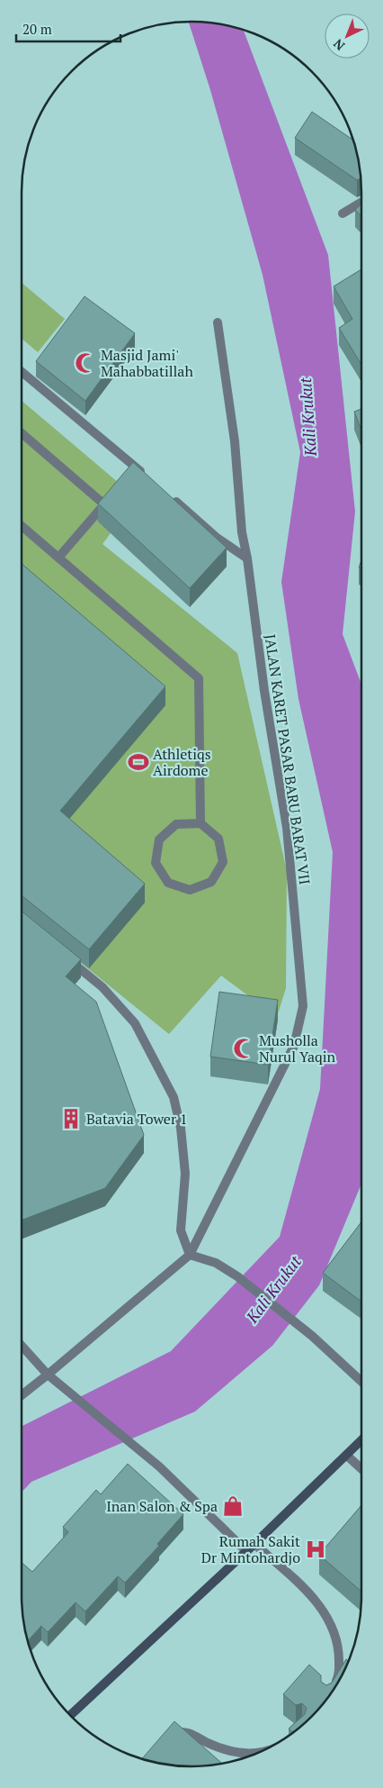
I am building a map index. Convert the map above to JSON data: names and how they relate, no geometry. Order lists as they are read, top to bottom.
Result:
{
  "streets": {
    "street": ["JALAN KARET PASAR BARU BARAT VII"]
  },
  "water": ["Kali Krukut"],
  "places": {
    "mosque": ["Masjid Jami' Mahabbatillah", "Musholla Nurul Yaqin"],
    "sports": ["Athletiqs Airdome"],
    "building": ["Batavia Tower 1"],
    "shop": ["Inan Salon & Spa"],
    "hospital": ["Rumah Sakit Dr Mintohardjo"]
  },
  "scale_bar": "20 m",
  "north": "bottom left"
}
